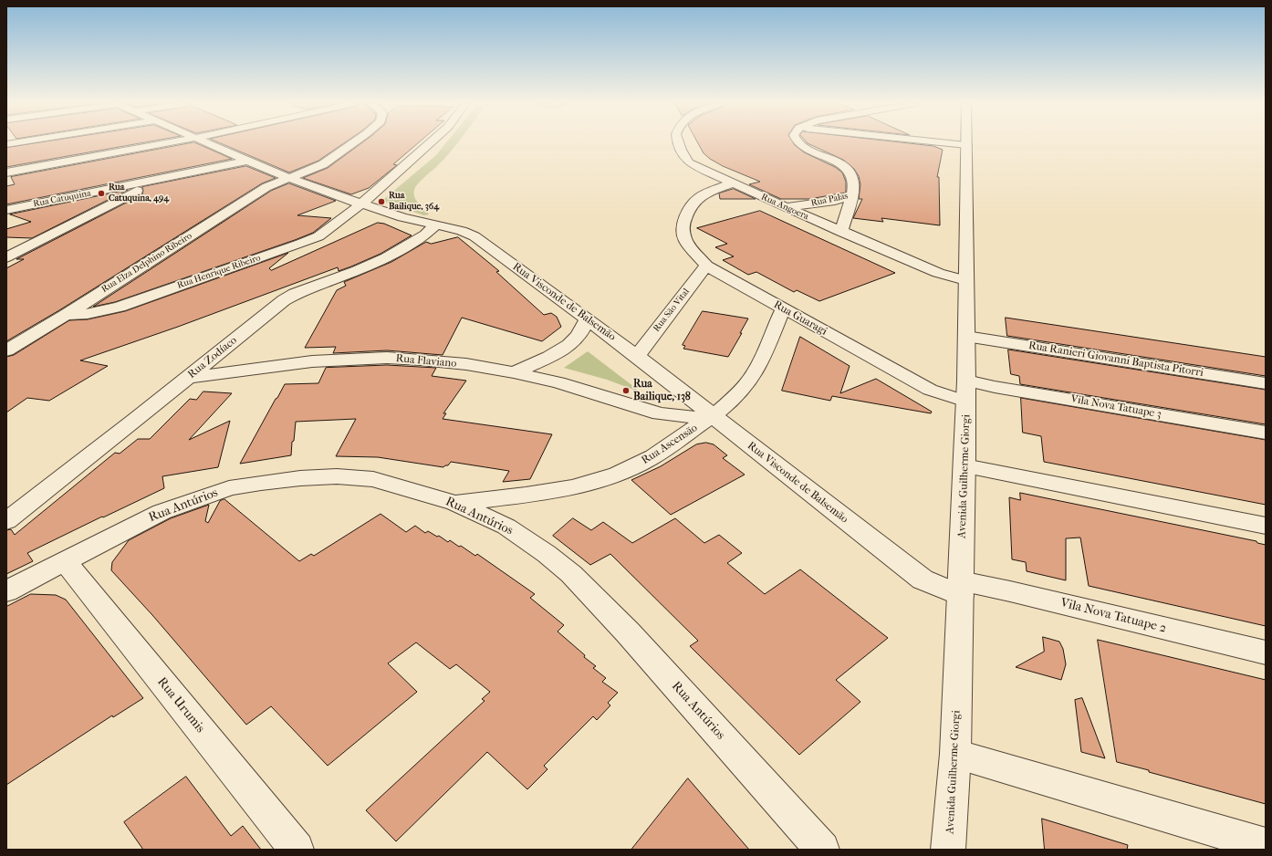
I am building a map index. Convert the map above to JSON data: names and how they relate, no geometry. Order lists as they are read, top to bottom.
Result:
{
  "streets": {
    "street": [
      "Rua Catuquina",
      "Rua Palas",
      "Rua Angoera",
      "Rua Elza Delphino Ribeiro",
      "Rua Henrique Ribeiro",
      "Rua Visconde de Balsemão",
      "Rua São Vital",
      "Rua Guaragi",
      "Rua Zodíaco",
      "Rua Ranieri Giovanni Baptista Pitorri",
      "Rua Flaviano",
      "Vila Nova Tatuape 3",
      "Rua Ascensão",
      "Avenida Guilherme Giorgi",
      "Rua Antúrios",
      "Vila Nova Tatuape 2",
      "Rua Urumis"
    ]
  },
  "crossings": [
    ["Rua Catuquina", "Rua Visconde de Balsemão"],
    ["Rua Palas", "Rua Angoera"],
    ["Rua Angoera", "Rua Guaragi"],
    ["Rua Angoera", "Avenida Guilherme Giorgi"],
    ["Rua Elza Delphino Ribeiro", "Rua Henrique Ribeiro"],
    ["Rua Elza Delphino Ribeiro", "Rua Visconde de Balsemão"],
    ["Rua Henrique Ribeiro", "Rua Visconde de Balsemão"],
    ["Rua Visconde de Balsemão", "Rua São Vital"],
    ["Rua Visconde de Balsemão", "Rua Zodíaco"],
    ["Rua Visconde de Balsemão", "Rua Flaviano"],
    ["Rua Visconde de Balsemão", "Rua Ascensão"],
    ["Rua Visconde de Balsemão", "Avenida Guilherme Giorgi"],
    ["Rua Visconde de Balsemão", "Vila Nova Tatuape 2"],
    ["Rua São Vital", "Rua Guaragi"],
    ["Rua Guaragi", "Rua Ascensão"],
    ["Rua Guaragi", "Avenida Guilherme Giorgi"],
    ["Rua Zodíaco", "Rua Flaviano"],
    ["Rua Ranieri Giovanni Baptista Pitorri", "Avenida Guilherme Giorgi"],
    ["Rua Flaviano", "Rua Ascensão"],
    ["Vila Nova Tatuape 3", "Avenida Guilherme Giorgi"],
    ["Rua Ascensão", "Rua Antúrios"],
    ["Avenida Guilherme Giorgi", "Vila Nova Tatuape 2"],
    ["Rua Antúrios", "Rua Urumis"]
  ],
  "places": ["Rua Catuquina, 494", "Rua Bailique, 364", "Rua Bailique, 138"]
}
